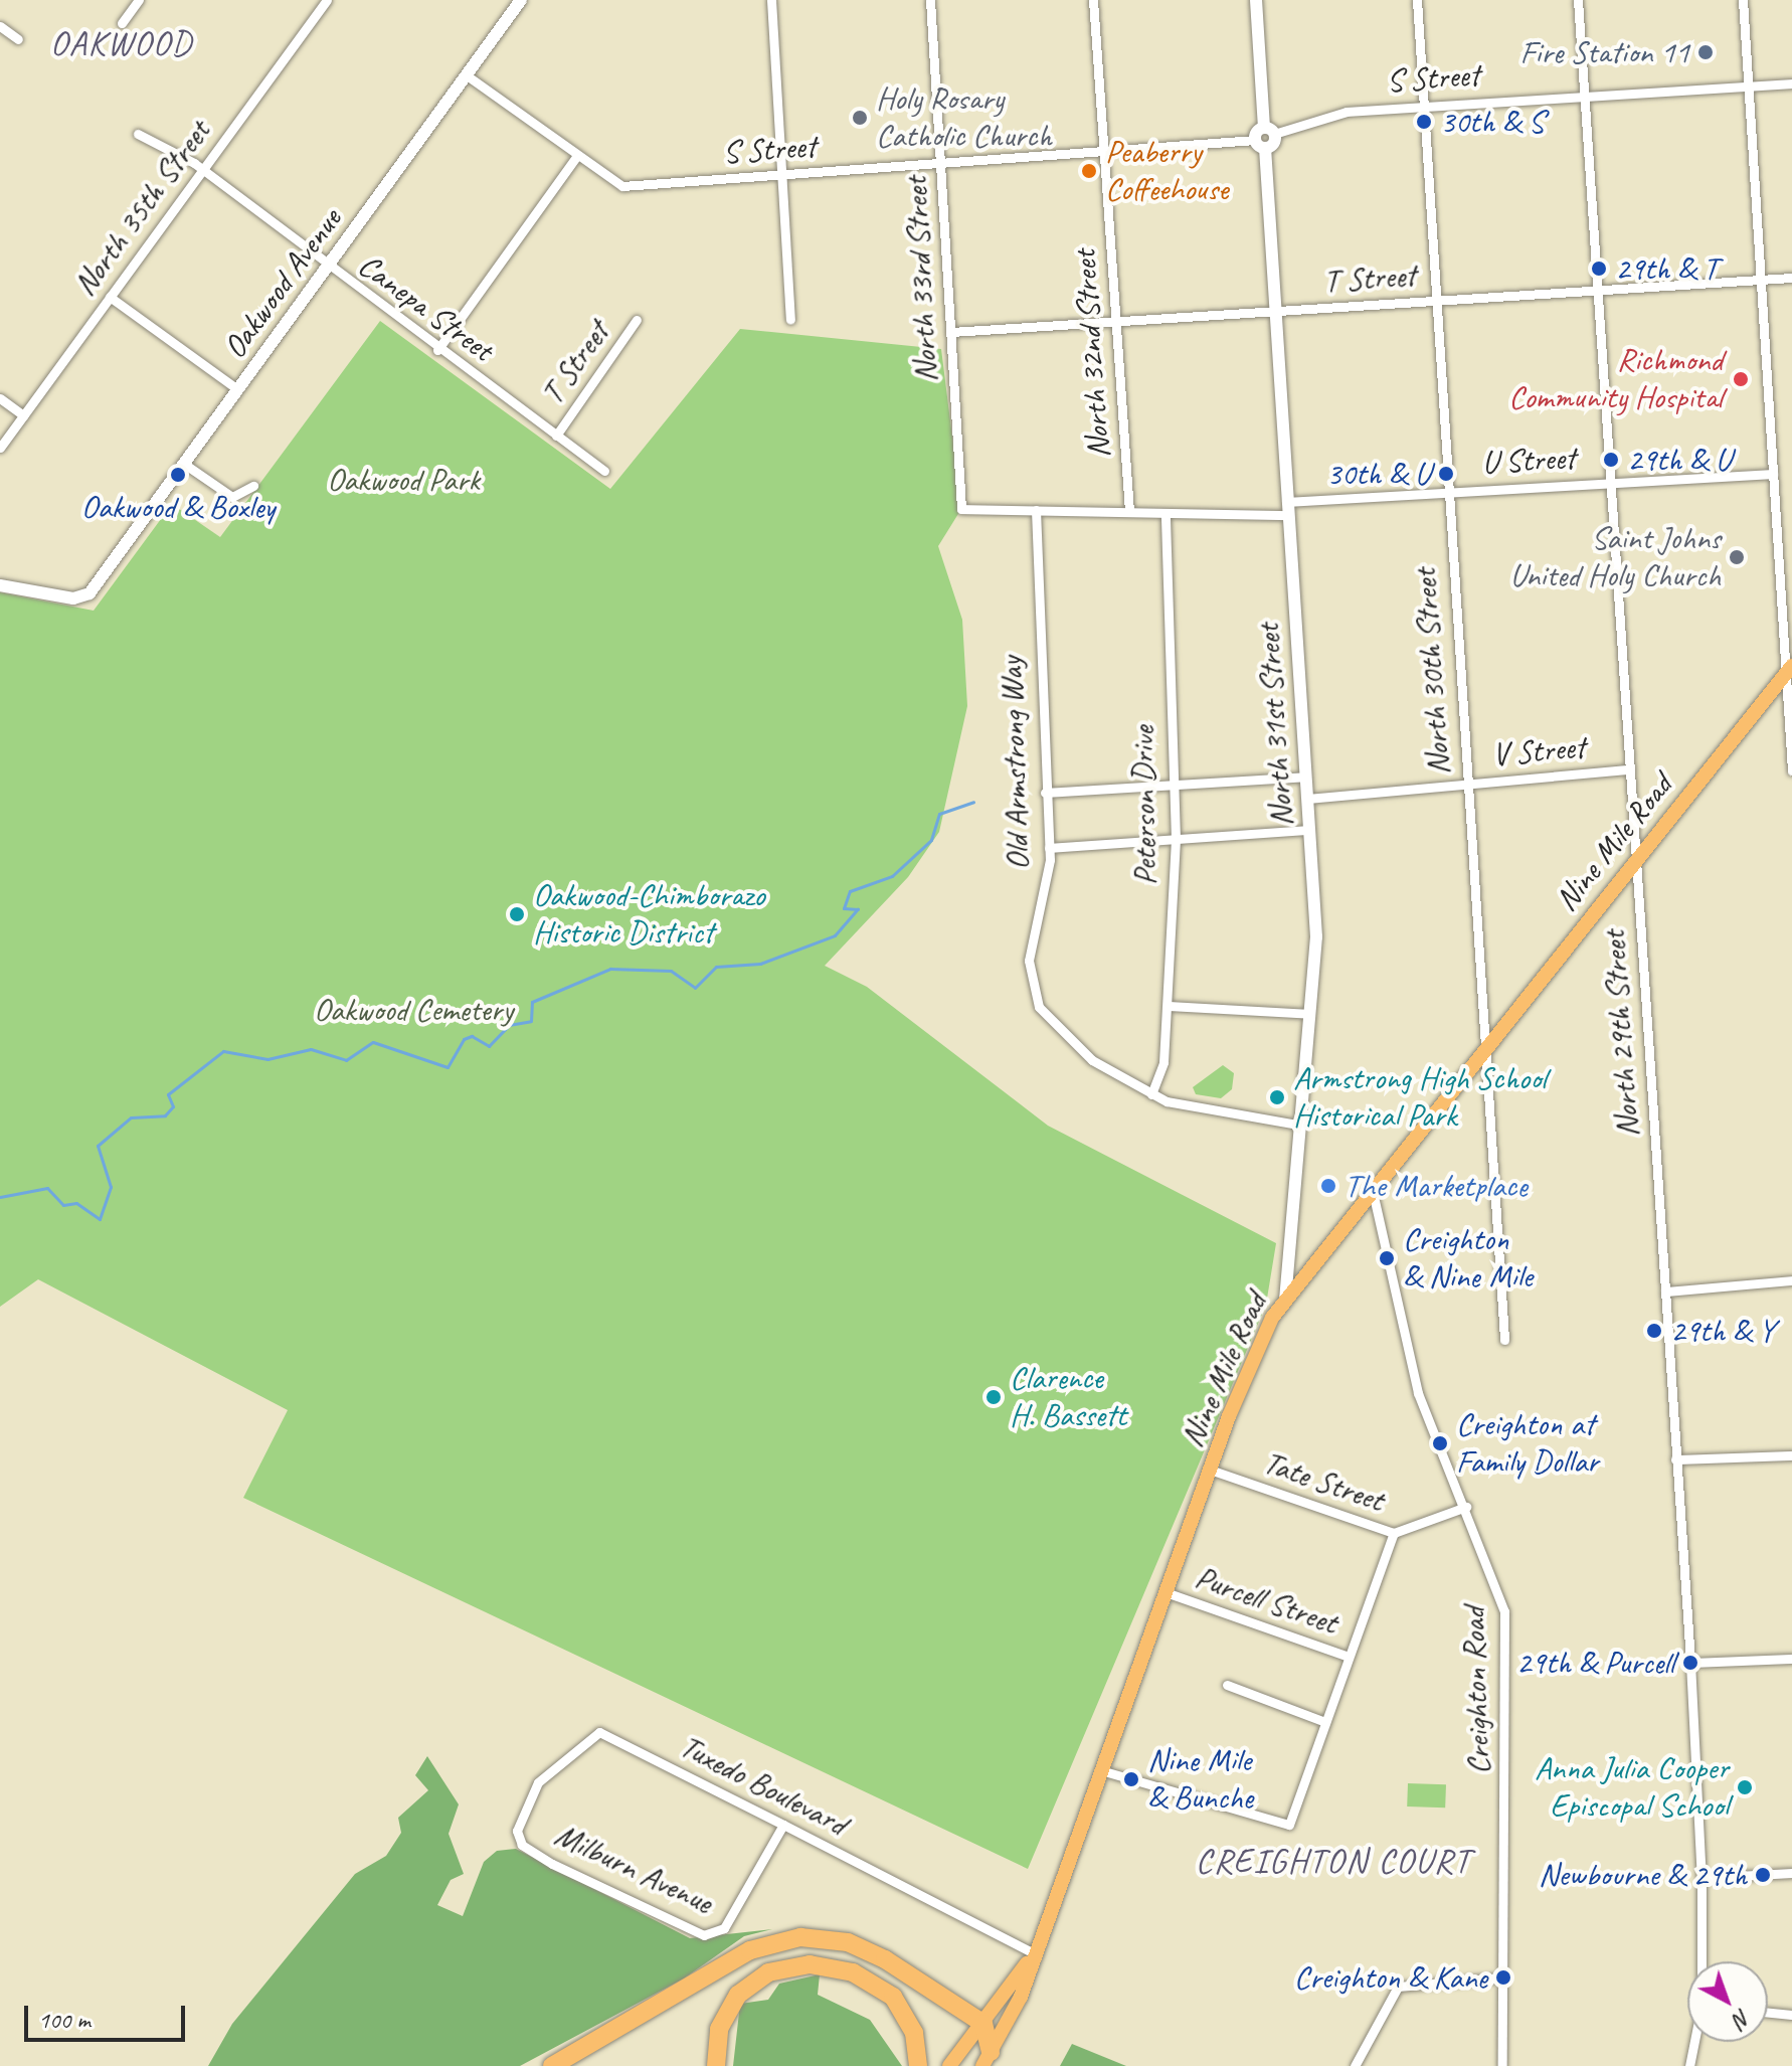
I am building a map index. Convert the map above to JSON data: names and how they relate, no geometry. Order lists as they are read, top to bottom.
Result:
{
  "streets": {
    "main road": ["Nine Mile Road"],
    "street": [
      "S Street",
      "North 35th Street",
      "T Street",
      "North 33rd Street",
      "Oakwood Avenue",
      "Canepa Street",
      "North 32nd Street",
      "U Street",
      "North 30th Street",
      "North 31st Street",
      "V Street",
      "Old Armstrong Way",
      "Peterson Drive",
      "North 29th Street",
      "Tate Street",
      "Purcell Street",
      "Creighton Road",
      "Tuxedo Boulevard",
      "Milburn Avenue"
    ]
  },
  "crossings": [
    ["S Street", "North 33rd Street"],
    ["S Street", "Oakwood Avenue"],
    ["S Street", "North 32nd Street"],
    ["S Street", "North 30th Street"],
    ["S Street", "North 31st Street"],
    ["S Street", "North 29th Street"],
    ["North 35th Street", "Canepa Street"],
    ["T Street", "North 33rd Street"],
    ["T Street", "Canepa Street"],
    ["T Street", "North 32nd Street"],
    ["T Street", "North 30th Street"],
    ["T Street", "North 31st Street"],
    ["T Street", "North 29th Street"],
    ["North 33rd Street", "U Street"],
    ["Oakwood Avenue", "Canepa Street"],
    ["North 32nd Street", "U Street"],
    ["U Street", "North 30th Street"],
    ["U Street", "North 31st Street"],
    ["U Street", "Old Armstrong Way"],
    ["U Street", "Peterson Drive"],
    ["U Street", "North 29th Street"],
    ["North 30th Street", "V Street"],
    ["North 30th Street", "Nine Mile Road"],
    ["North 31st Street", "V Street"],
    ["North 31st Street", "Old Armstrong Way"],
    ["North 31st Street", "Nine Mile Road"],
    ["V Street", "North 29th Street"],
    ["Old Armstrong Way", "Peterson Drive"],
    ["Nine Mile Road", "North 29th Street"],
    ["Nine Mile Road", "Tate Street"],
    ["Nine Mile Road", "Purcell Street"],
    ["Nine Mile Road", "Creighton Road"],
    ["Nine Mile Road", "Tuxedo Boulevard"],
    ["Tate Street", "Creighton Road"],
    ["Tuxedo Boulevard", "Milburn Avenue"]
  ],
  "districts": ["OAKWOOD", "CREIGHTON COURT"],
  "parks": ["Oakwood Park", "Oakwood Cemetery"],
  "places": [
    "Fire Station 11",
    "Holy Rosary Catholic Church",
    "30th & S",
    "Peaberry Coffeehouse",
    "29th & T",
    "Richmond Community Hospital",
    "29th & U",
    "30th & U",
    "Oakwood & Boxley",
    "Saint Johns United Holy Church",
    "Oakwood-Chimborazo Historic District",
    "Armstrong High School Historical Park",
    "The Marketplace",
    "Creighton & Nine Mile",
    "29th & Y",
    "Clarence H. Bassett",
    "Creighton at Family Dollar",
    "29th & Purcell",
    "Nine Mile & Bunche",
    "Anna Julia Cooper Episcopal School",
    "Newbourne & 29th",
    "Creighton & Kane"
  ],
  "scale_bar": "100 m",
  "north": "bottom right"
}
